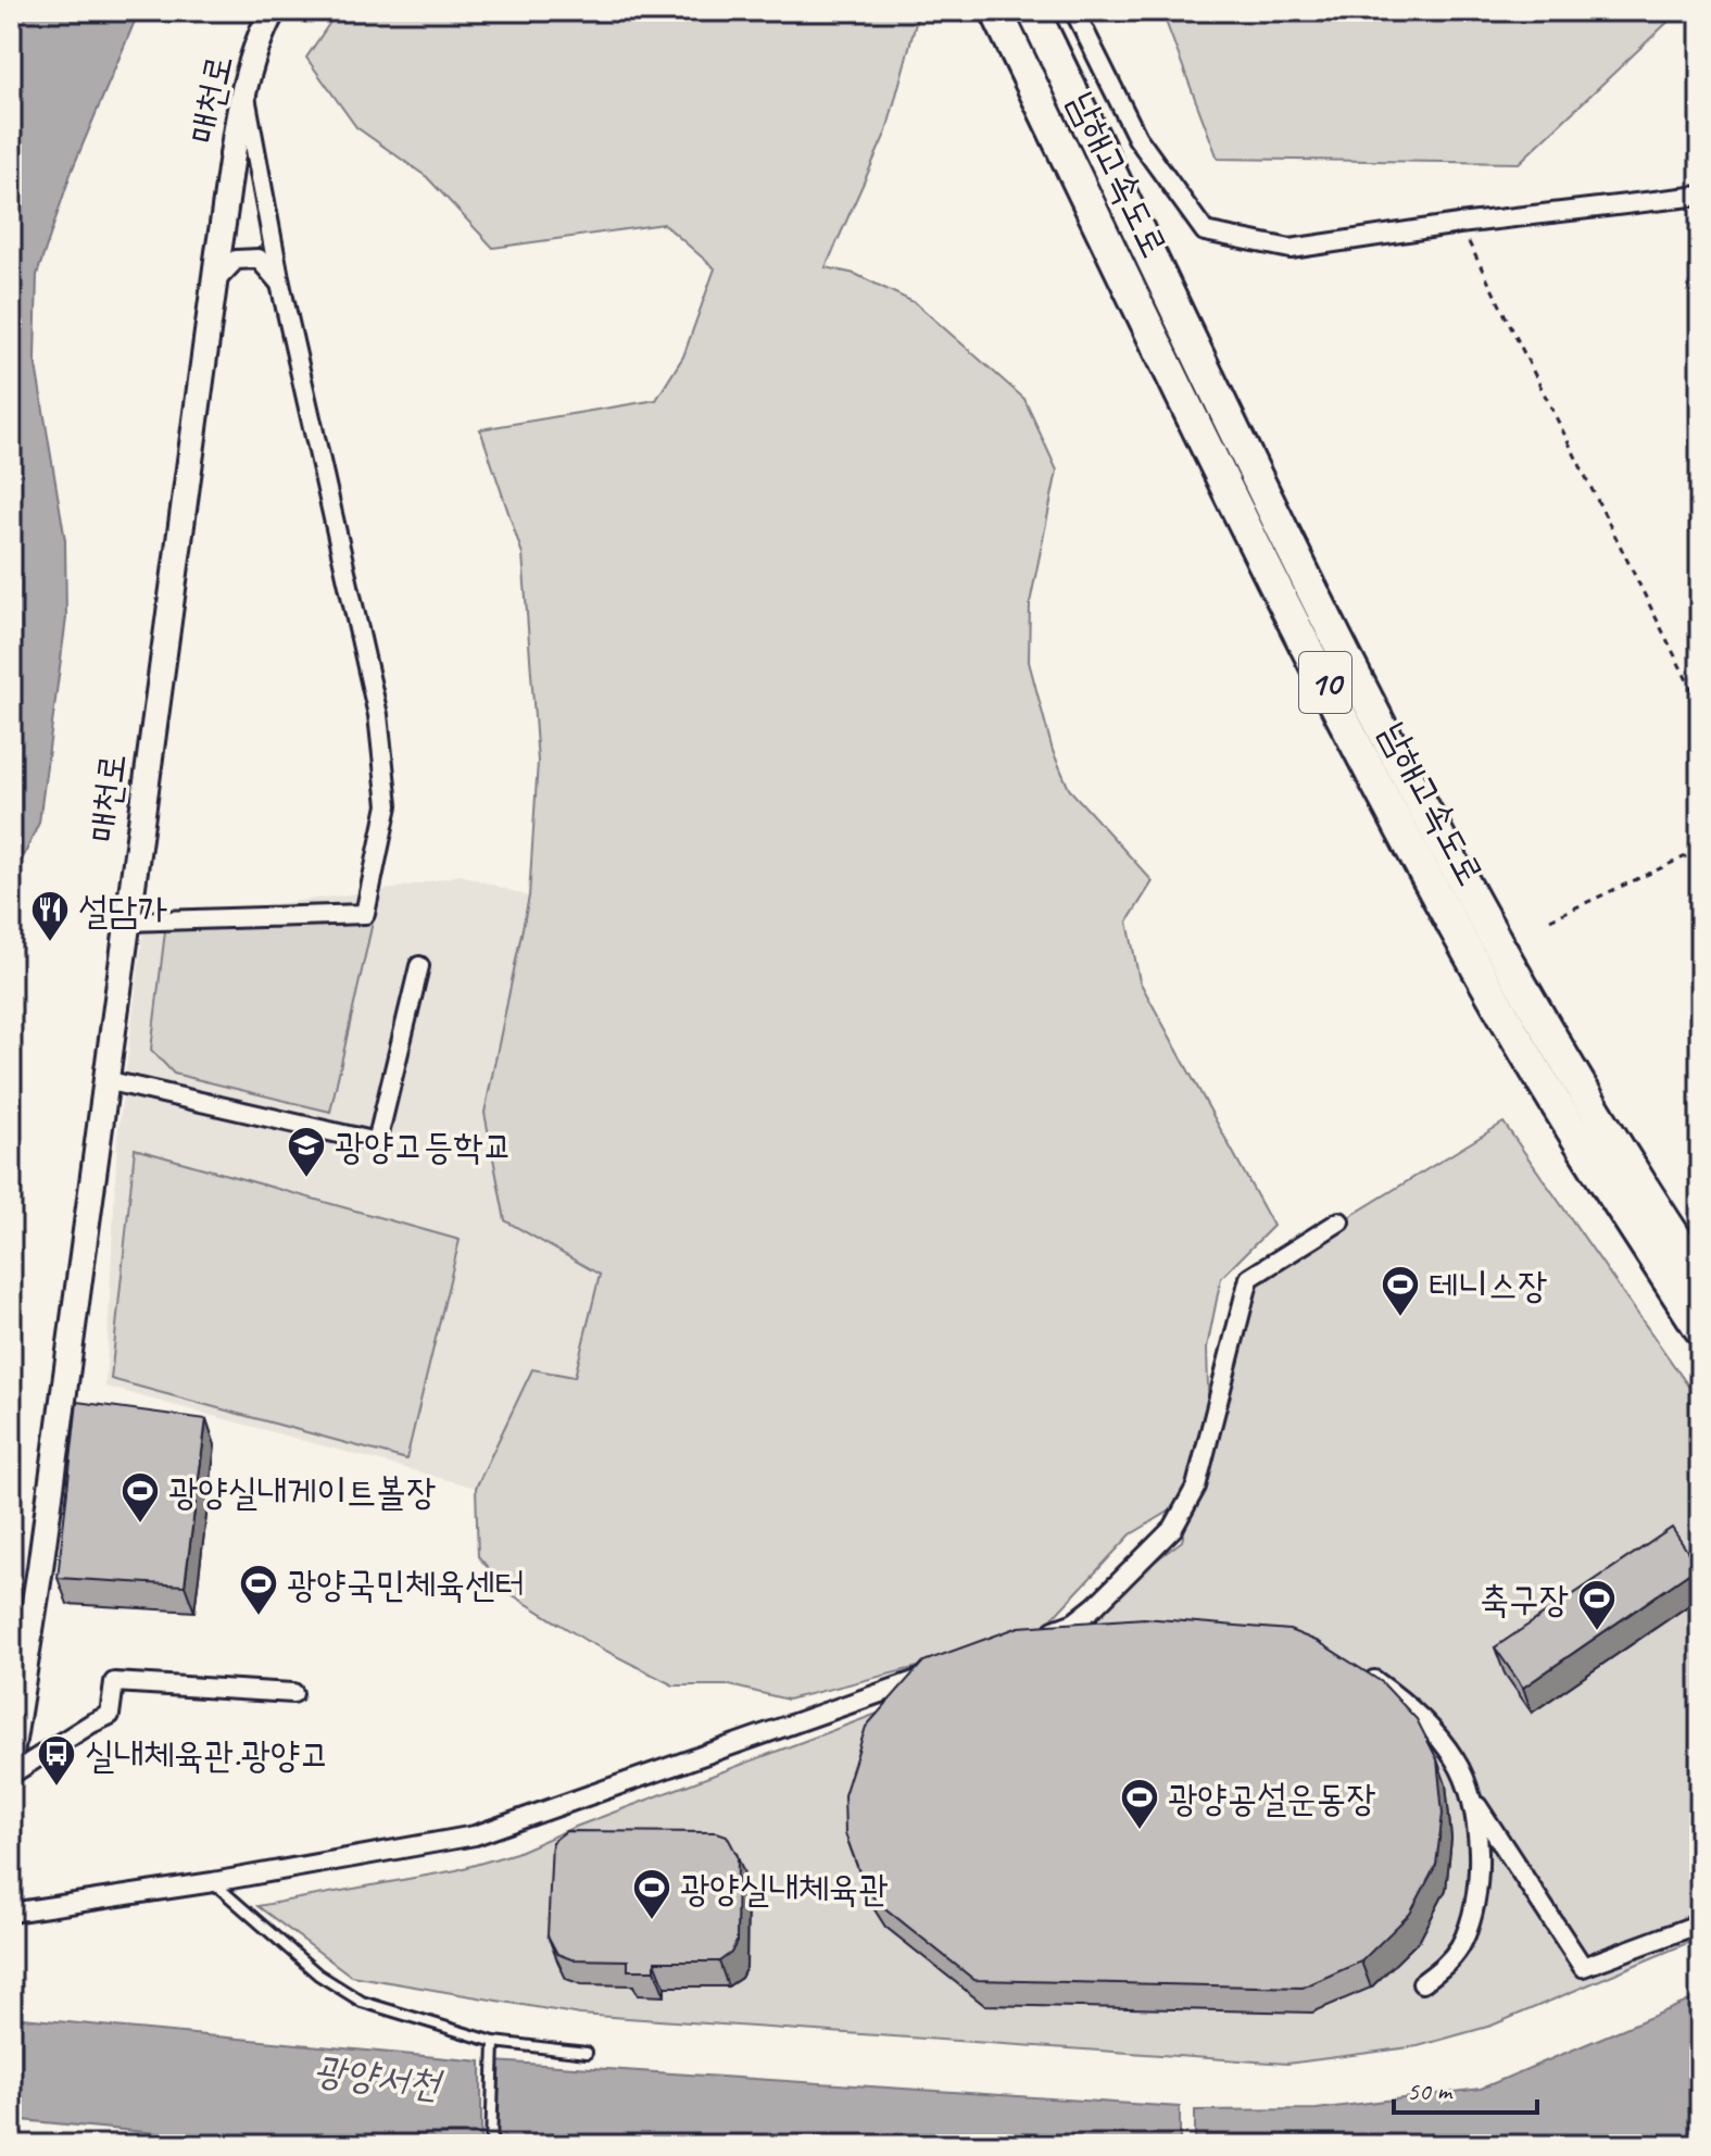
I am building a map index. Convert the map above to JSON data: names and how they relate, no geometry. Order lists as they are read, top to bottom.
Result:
{
  "streets": {
    "highway": ["남해고속도로", "10"],
    "main road": ["매천로"]
  },
  "water": ["광양서천"],
  "places": {
    "restaurant": ["설담가"],
    "school or university": ["광양고등학교"],
    "sports": [
      "테니스장",
      "광양실내게이트볼장",
      "광양국민체육센터",
      "축구장",
      "광양공설운동장",
      "광양실내체육관"
    ],
    "bus stop": ["실내체육관.광양고"]
  },
  "scale_bar": "50 m"
}
